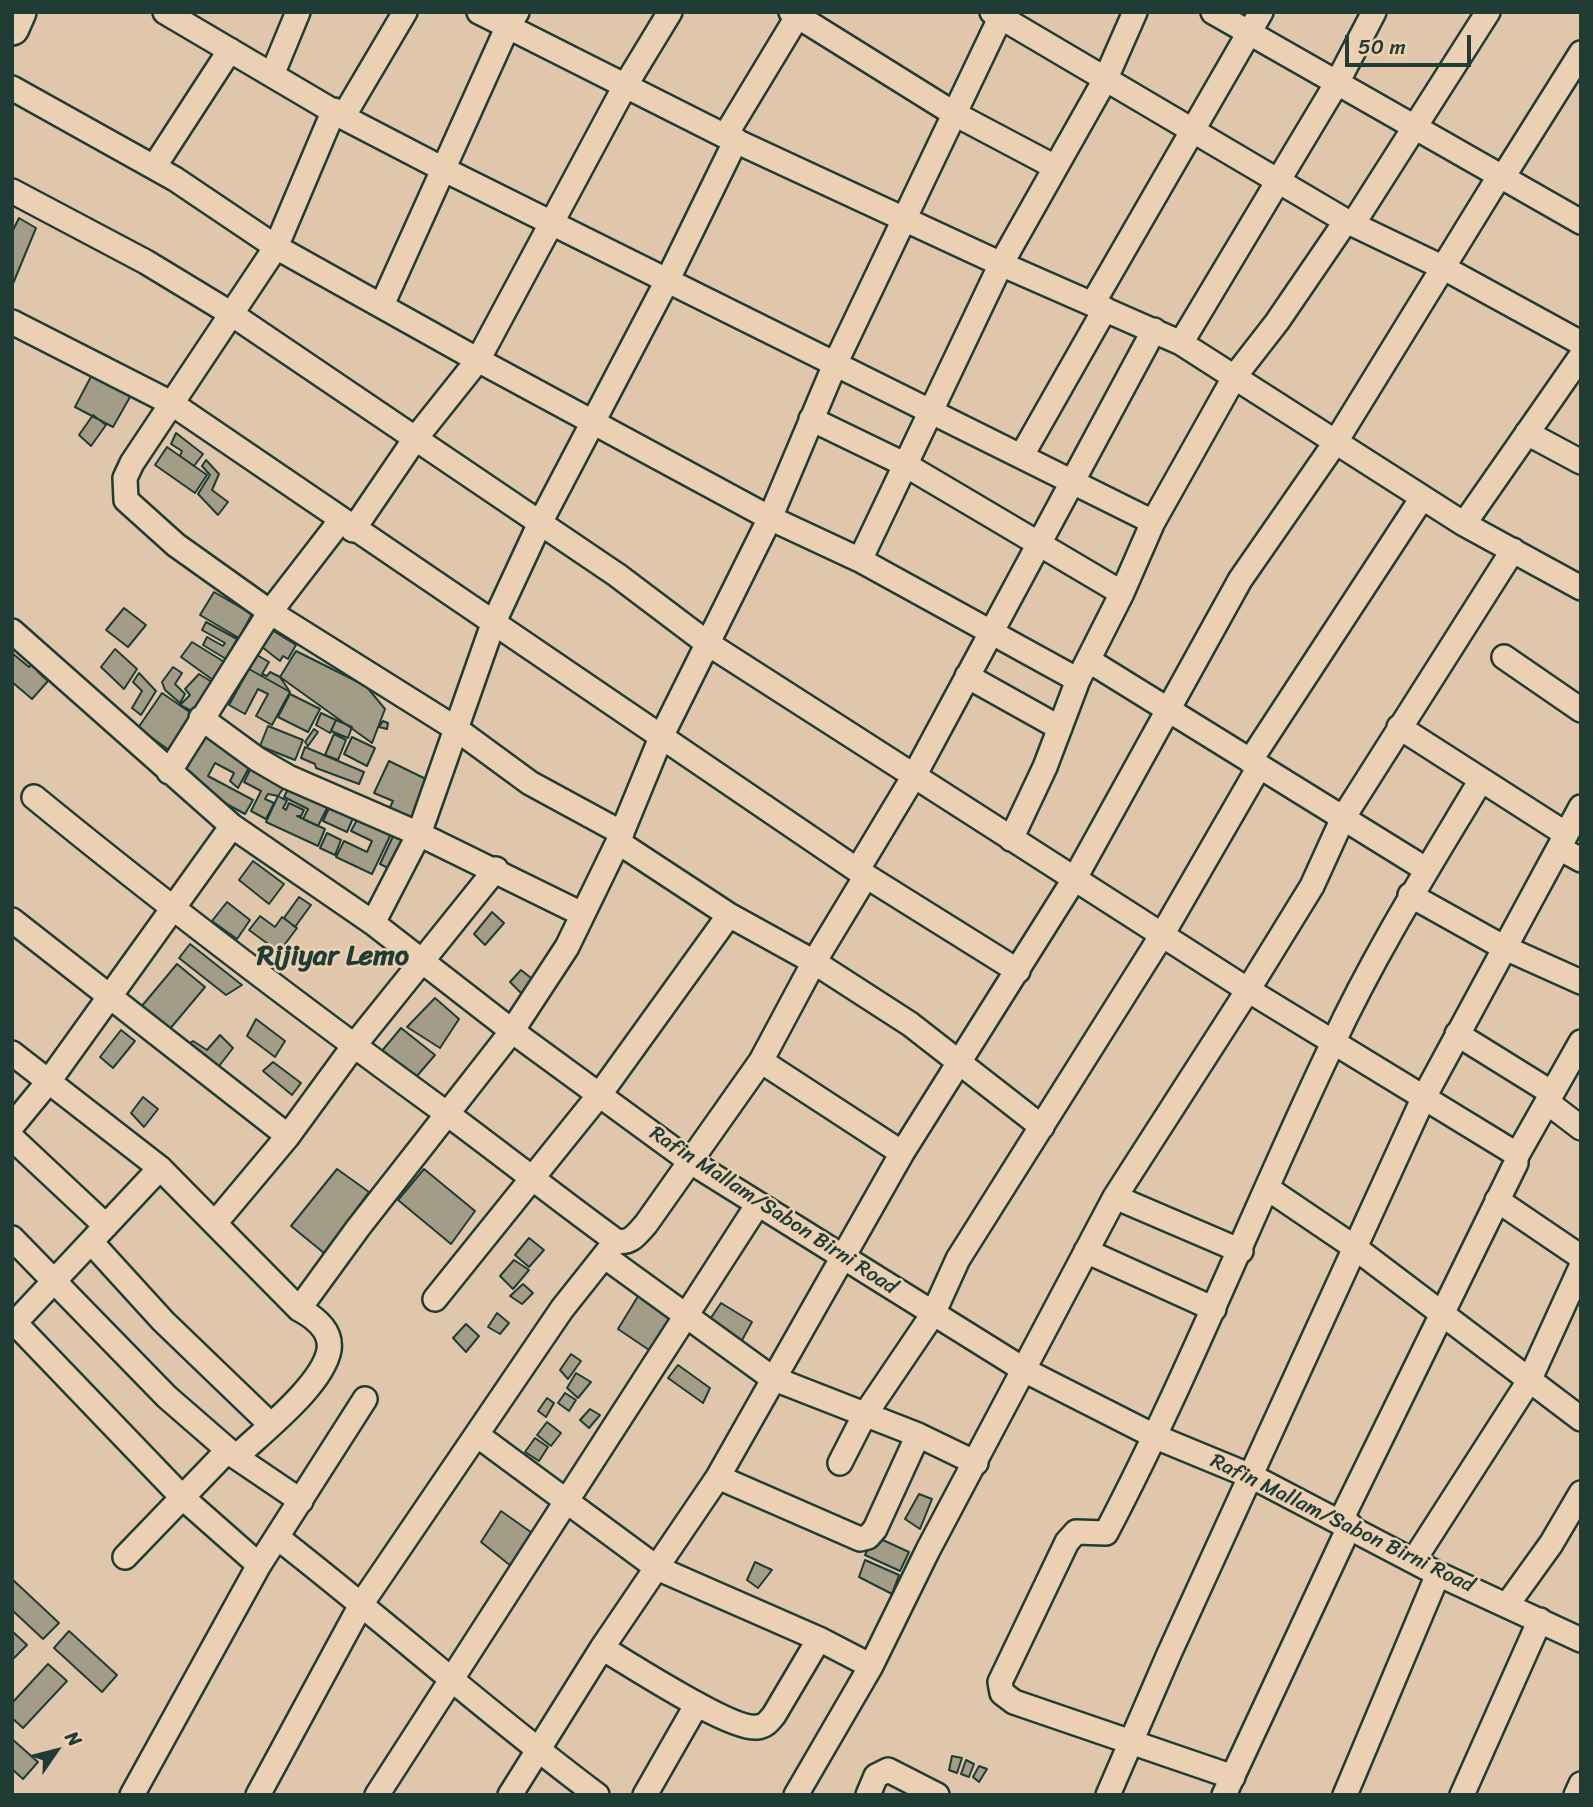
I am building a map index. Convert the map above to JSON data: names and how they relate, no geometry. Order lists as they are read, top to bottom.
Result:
{
  "streets": {
    "street": ["Rafin Mallam/Sabon Birni Road"]
  },
  "districts": ["Rijiyar Lemo"],
  "scale_bar": "50 m",
  "north": "top right"
}
